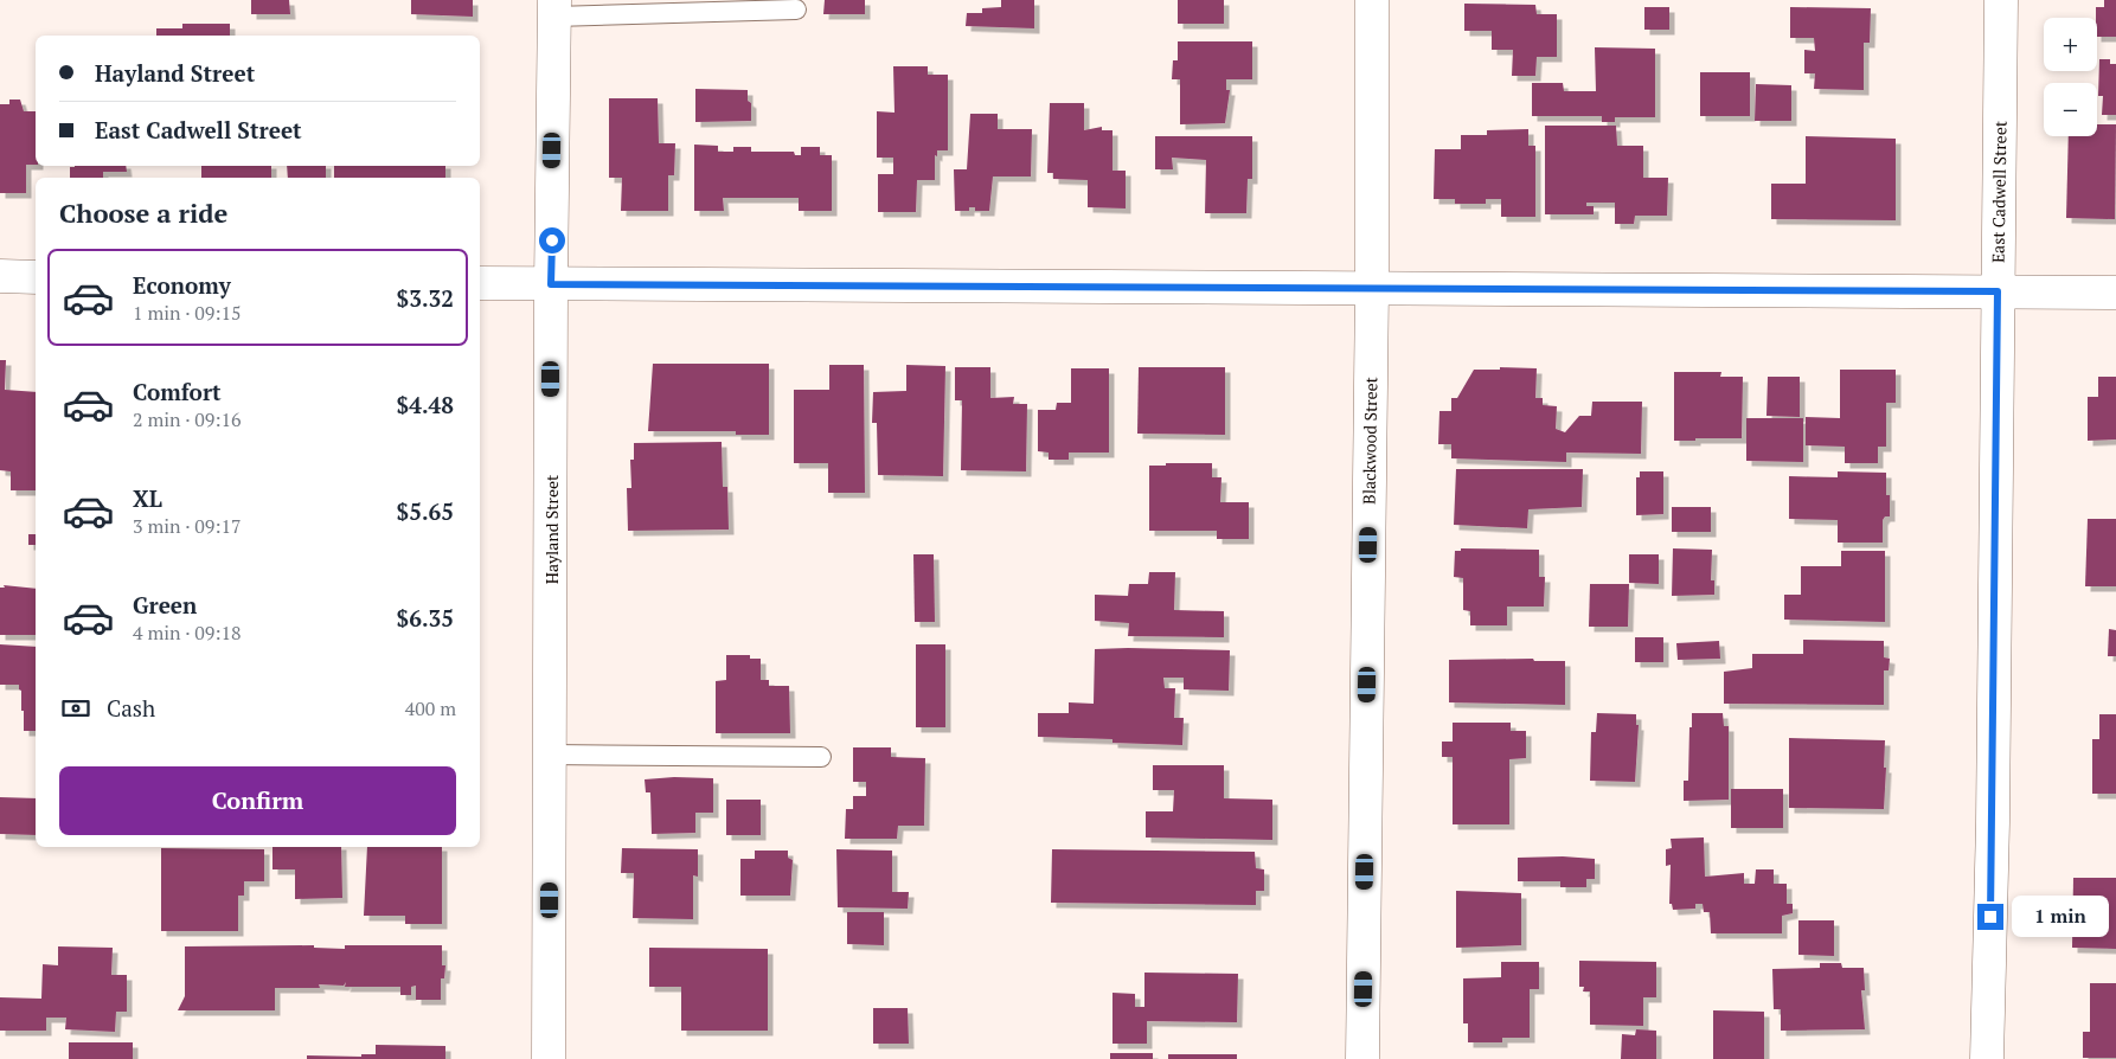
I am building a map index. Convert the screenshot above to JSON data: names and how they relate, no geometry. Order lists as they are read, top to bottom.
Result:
{
  "streets": {
    "street": ["East Cadwell Street", "Blackwood Street", "Hayland Street"]
  },
  "page": {
    "map_buttons": ["+", "−"],
    "banner": ["Hayland Street", "East Cadwell Street"],
    "heading": "Choose a ride",
    "list": [
      {
        "name": "Economy",
        "note": "1 min · 09:15",
        "value": "$3.32"
      },
      {
        "name": "Comfort",
        "note": "2 min · 09:16",
        "value": "$4.48"
      },
      {
        "name": "XL",
        "note": "3 min · 09:17",
        "value": "$5.65"
      },
      {
        "name": "Green",
        "note": "4 min · 09:18",
        "value": "$6.35"
      }
    ],
    "pay": ["Cash", "400 m"],
    "buttons": "Confirm",
    "bubble": "1 min"
  }
}
